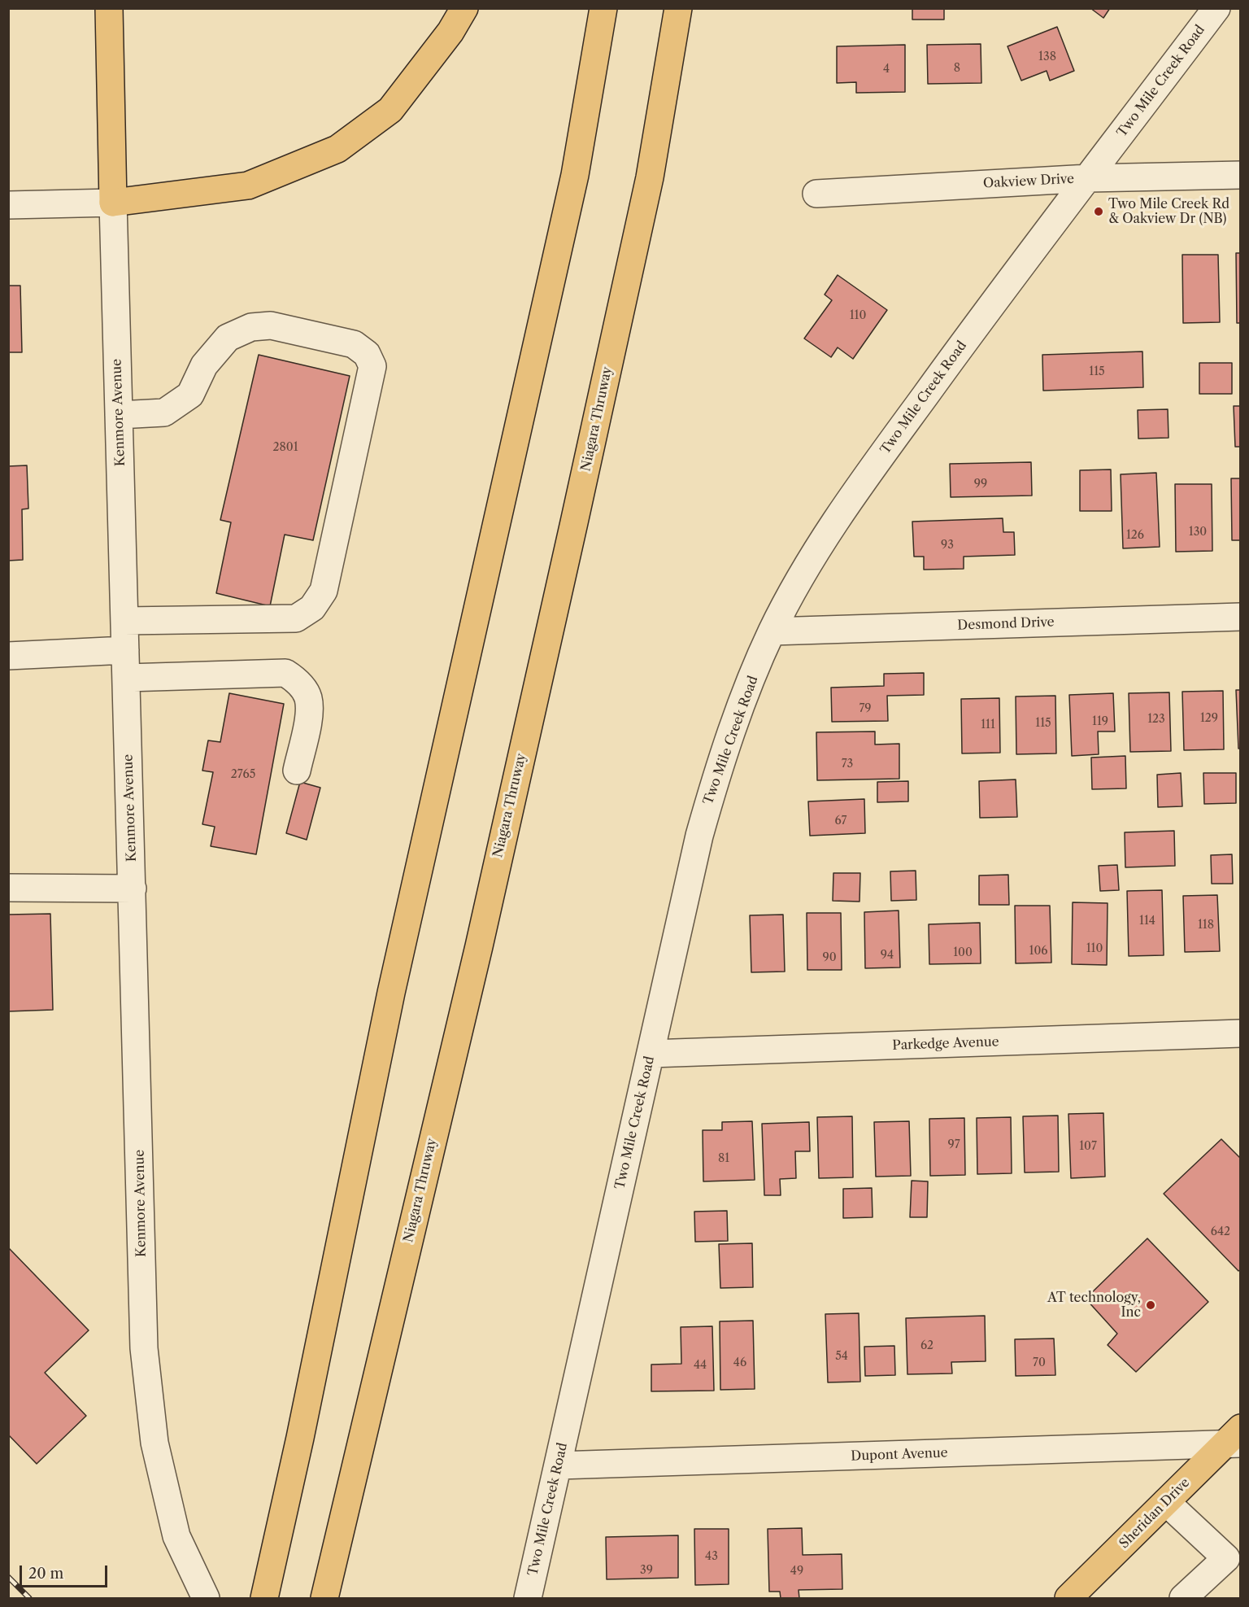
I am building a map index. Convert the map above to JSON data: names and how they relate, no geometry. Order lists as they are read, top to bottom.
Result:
{
  "streets": {
    "main road": ["Kenmore Avenue", "Niagara Thruway", "Sheridan Drive"],
    "street": [
      "Two Mile Creek Road",
      "Oakview Drive",
      "Desmond Drive",
      "Parkedge Avenue",
      "Dupont Avenue"
    ]
  },
  "crossings": [
    ["Two Mile Creek Road", "Oakview Drive"],
    ["Two Mile Creek Road", "Desmond Drive"],
    ["Two Mile Creek Road", "Parkedge Avenue"],
    ["Two Mile Creek Road", "Dupont Avenue"],
    ["Dupont Avenue", "Sheridan Drive"]
  ],
  "places": ["Two Mile Creek Rd & Oakview Dr (NB)", "AT technology, Inc"],
  "house_numbers": [
    "138",
    "8",
    "4",
    "110",
    "115",
    "2801",
    "99",
    "130",
    "126",
    "93",
    "79",
    "129",
    "123",
    "119",
    "115",
    "111",
    "73",
    "2765",
    "67",
    "114",
    "118",
    "110",
    "106",
    "100",
    "94",
    "90",
    "97",
    "107",
    "81",
    "642",
    "62",
    "54",
    "46",
    "70",
    "44",
    "43",
    "39",
    "49"
  ],
  "scale_bar": "20 m"
}
